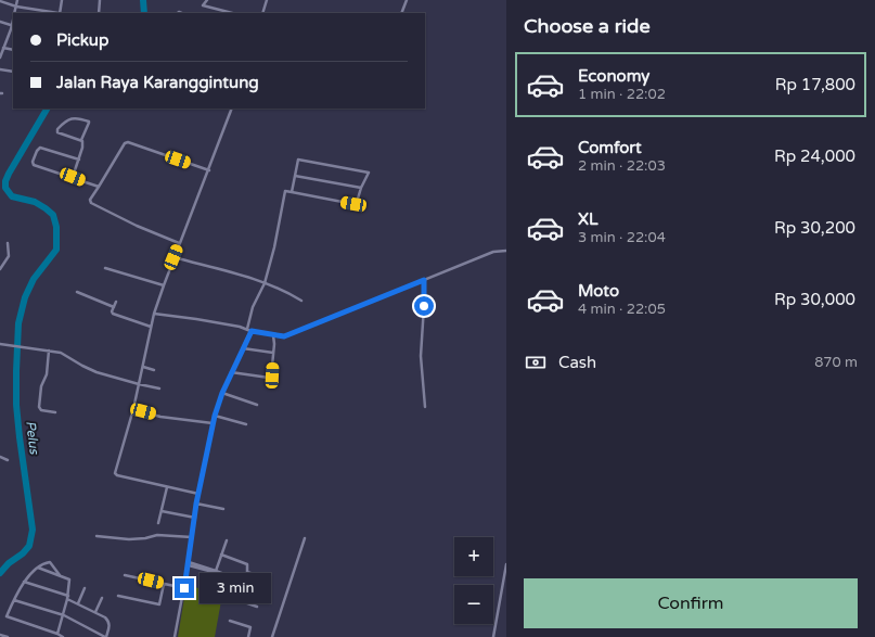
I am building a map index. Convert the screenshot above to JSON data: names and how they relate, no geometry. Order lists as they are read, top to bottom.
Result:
{
  "water": ["Pelus"],
  "page": {
    "heading": "Choose a ride",
    "banner": ["Pickup", "Jalan Raya Karanggintung"],
    "list": [
      {
        "name": "Economy",
        "note": "1 min · 22:02",
        "value": "Rp 17,800"
      },
      {
        "name": "Comfort",
        "note": "2 min · 22:03",
        "value": "Rp 24,000"
      },
      {
        "name": "XL",
        "note": "3 min · 22:04",
        "value": "Rp 30,200"
      },
      {
        "name": "Moto",
        "note": "4 min · 22:05",
        "value": "Rp 30,000"
      }
    ],
    "pay": ["Cash", "870 m"],
    "map_buttons": ["+", "−"],
    "buttons": "Confirm",
    "bubble": "3 min"
  }
}
